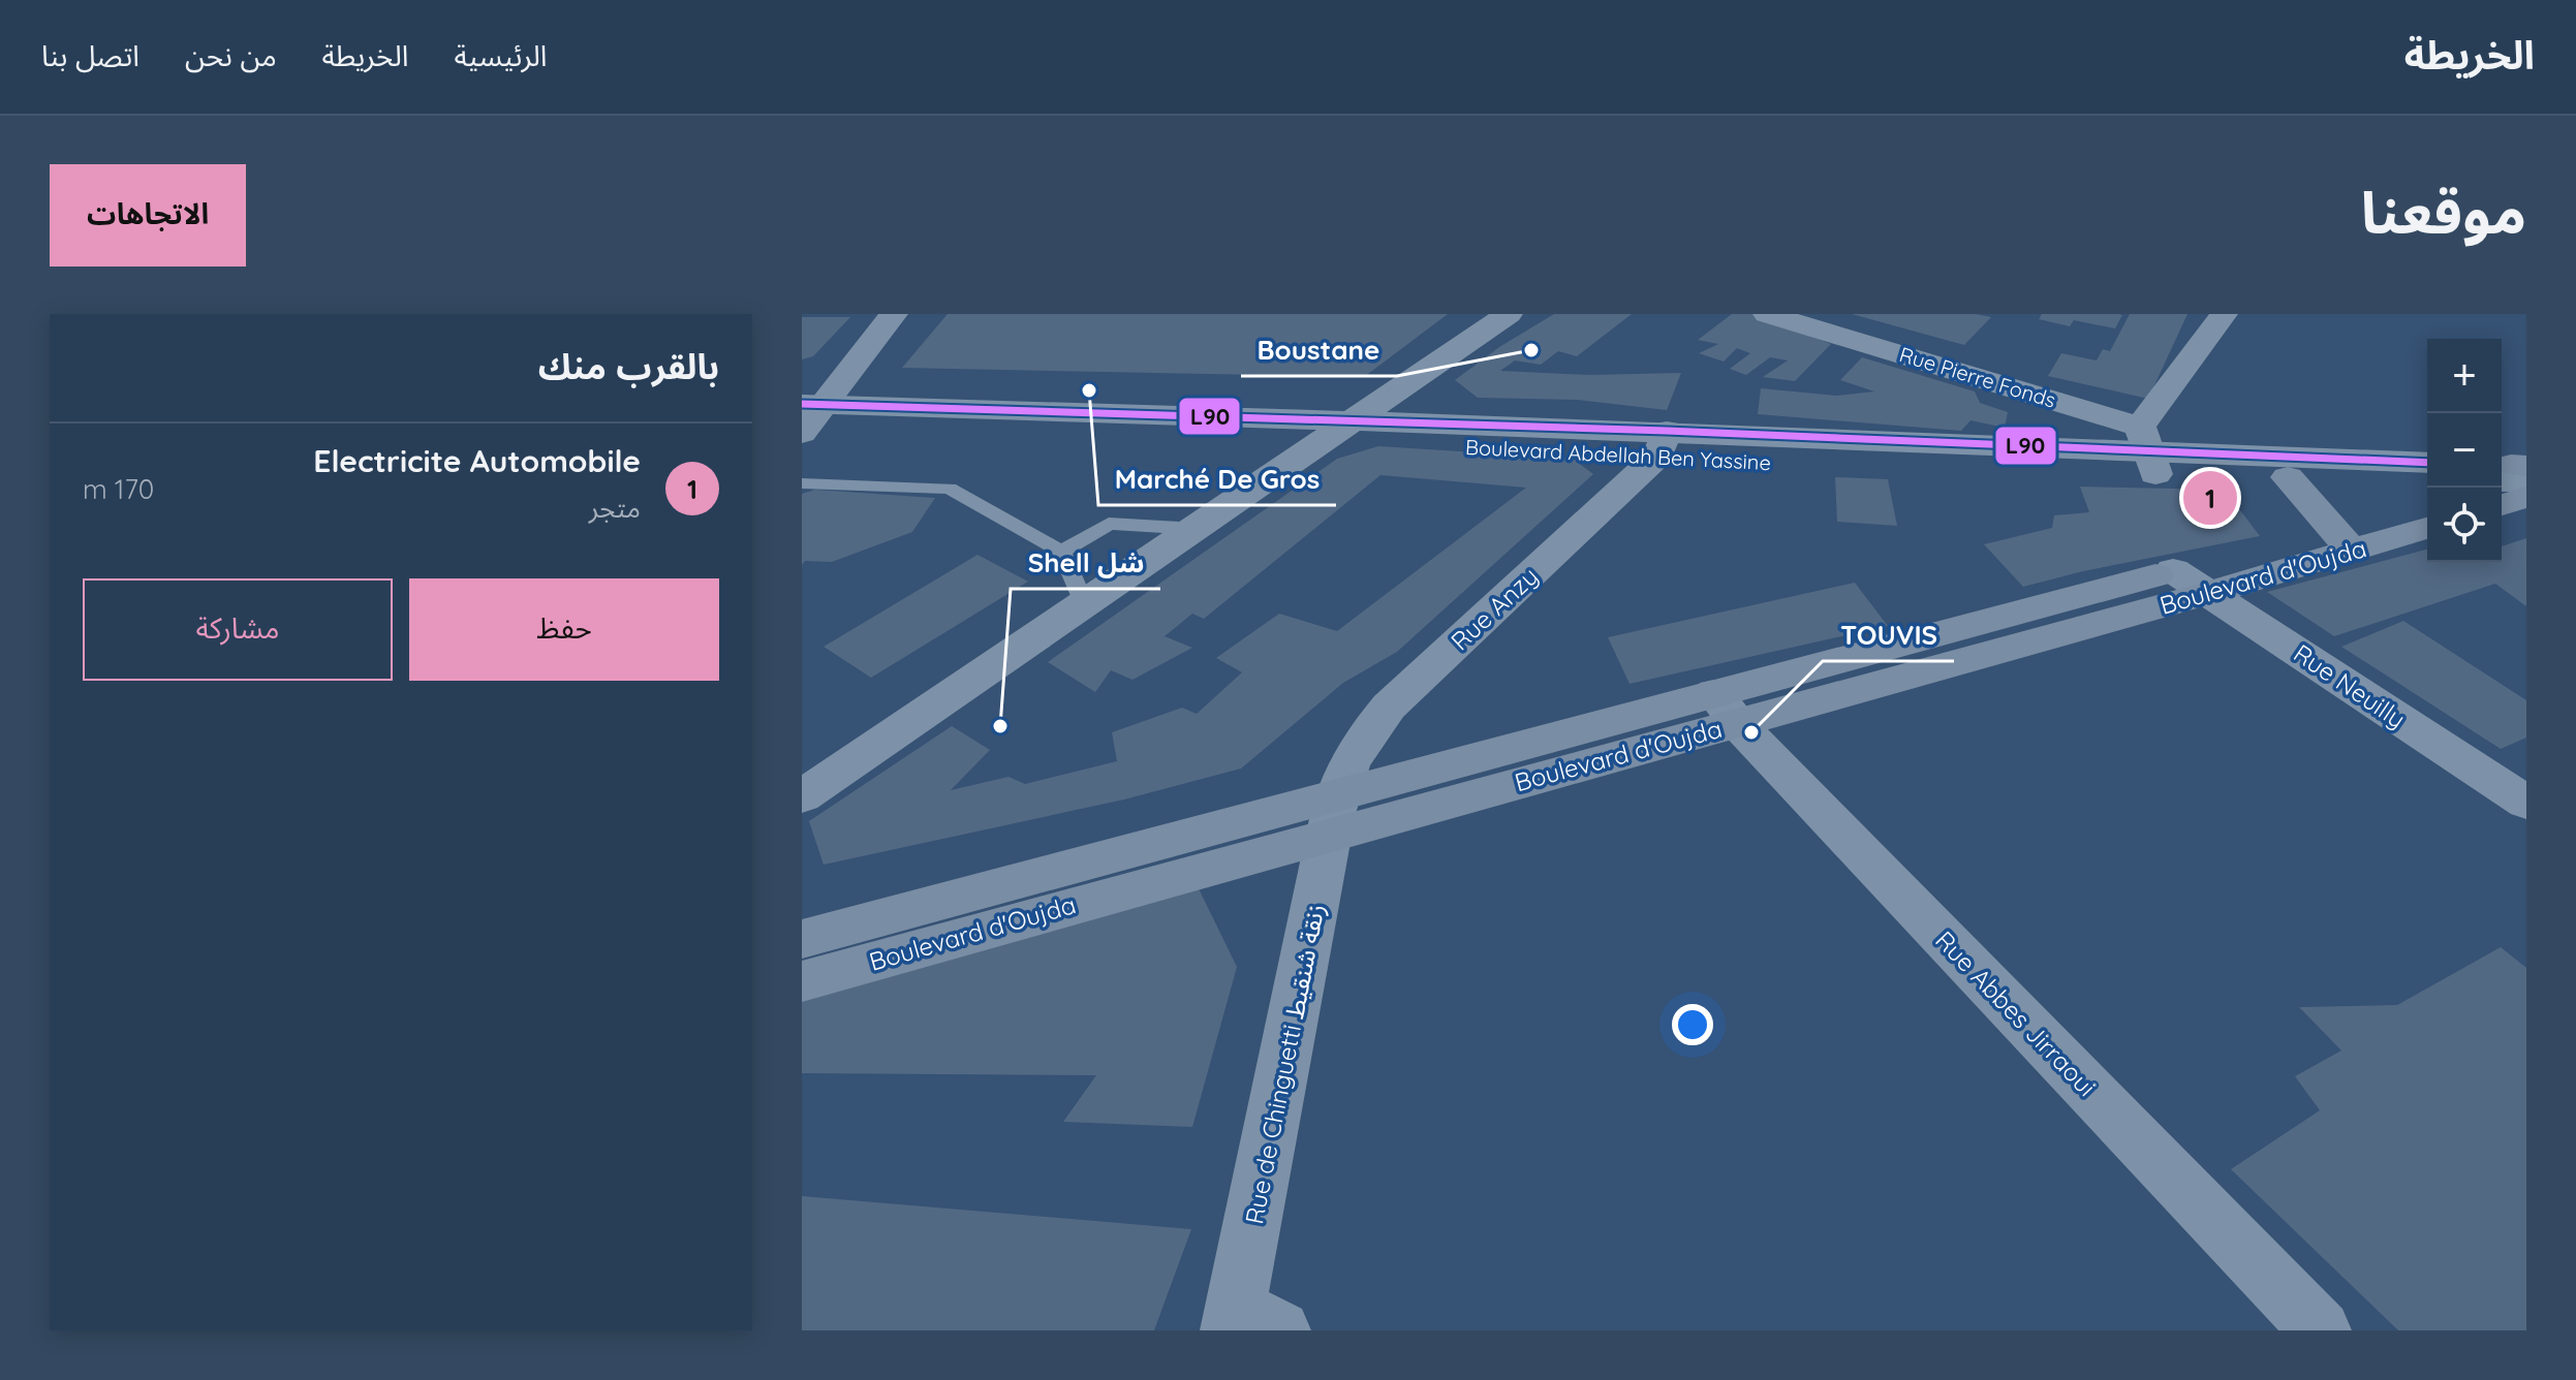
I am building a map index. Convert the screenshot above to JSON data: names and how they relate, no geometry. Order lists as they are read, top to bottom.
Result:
{
  "streets": {
    "main road": ["Boulevard d'Oujda"],
    "street": [
      "Rue Pierre Fonds",
      "Boulevard Abdellah Ben Yassine",
      "Rue Anzy",
      "Rue Neuilly",
      "Rue Abbes Jirraoui",
      "Rue de Chinguetti زنقة شنقيط"
    ]
  },
  "crossings": [
    ["Rue Pierre Fonds", "Boulevard Abdellah Ben Yassine"],
    ["Boulevard Abdellah Ben Yassine", "Rue Anzy"],
    ["Boulevard d'Oujda", "Rue Anzy"],
    ["Boulevard d'Oujda", "Rue Neuilly"],
    ["Boulevard d'Oujda", "Rue Abbes Jirraoui"],
    ["Boulevard d'Oujda", "Rue de Chinguetti زنقة شنقيط"],
    ["Rue Anzy", "Rue de Chinguetti زنقة شنقيط"]
  ],
  "places": [
    "Boustane",
    "Marché De Gros",
    "Shell شل",
    "TOUVIS"
  ],
  "lines": ["transit line L90"],
  "page": {
    "header": "الخريطة",
    "nav": [
      "الرئيسية",
      "الخريطة",
      "من نحن",
      "اتصل بنا"
    ],
    "title": "موقعنا",
    "buttons": [
      "الاتجاهات",
      ["حفظ", "مشاركة"]
    ],
    "heading": "بالقرب منك",
    "map_buttons": ["+", "−"],
    "list": [
      {
        "mark": "1",
        "name": "Electricite Automobile",
        "note": "متجر",
        "value": "170 m"
      }
    ],
    "pins": "1"
  }
}
